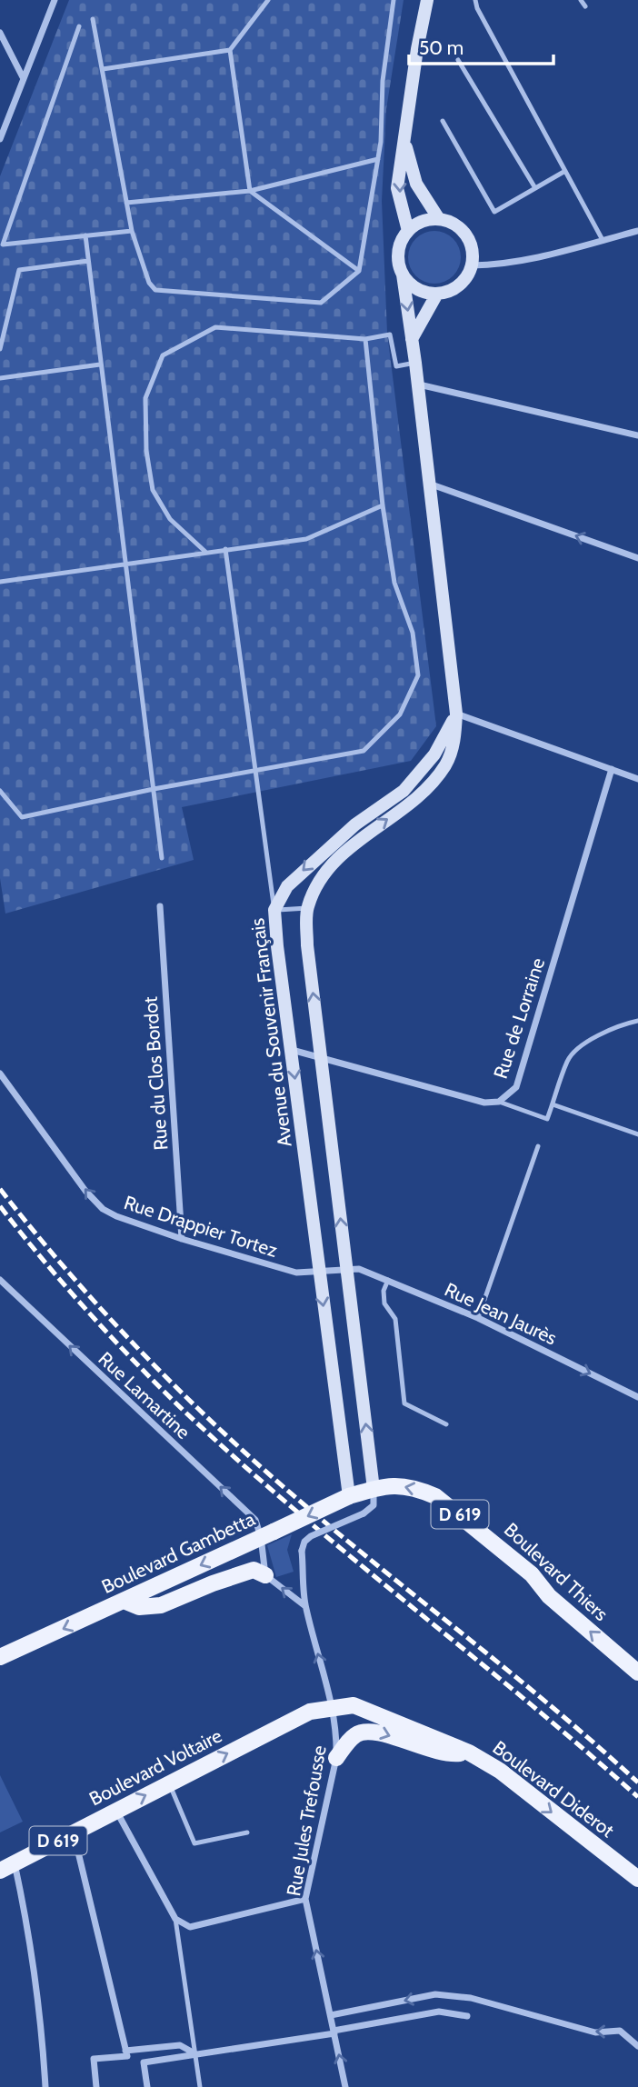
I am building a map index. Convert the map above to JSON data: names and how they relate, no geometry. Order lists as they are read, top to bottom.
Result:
{
  "streets": {
    "main road": [
      "D 619",
      "Boulevard Gambetta",
      "Boulevard Thiers",
      "Boulevard Voltaire",
      "Boulevard Diderot"
    ],
    "street": [
      "Rue de Lorraine",
      "Avenue du Souvenir Français",
      "Rue du Clos Bordot",
      "Rue Drappier Tortez",
      "Rue Jean Jaurès",
      "Rue Lamartine",
      "Rue Jules Trefousse"
    ]
  },
  "crossings": [
    ["Rue de Lorraine", "Avenue du Souvenir Français"],
    ["Avenue du Souvenir Français", "Rue Drappier Tortez"],
    ["Avenue du Souvenir Français", "Boulevard Gambetta"],
    ["Rue du Clos Bordot", "Rue Drappier Tortez"],
    ["Rue Drappier Tortez", "Rue Jean Jaurès"],
    ["Rue Lamartine", "Boulevard Gambetta"],
    ["Boulevard Gambetta", "Boulevard Thiers"],
    ["Boulevard Gambetta", "Rue Jules Trefousse"],
    ["Boulevard Thiers", "Rue Jules Trefousse"],
    ["Boulevard Voltaire", "Boulevard Diderot"],
    ["Boulevard Voltaire", "Rue Jules Trefousse"],
    ["Boulevard Diderot", "Rue Jules Trefousse"]
  ],
  "one_way": [
    "Rue Drappier Tortez",
    "Rue Jean Jaurès",
    "Rue Lamartine",
    "Boulevard Thiers",
    "Boulevard Voltaire",
    "Boulevard Diderot",
    "Rue Jules Trefousse"
  ],
  "scale_bar": "50 m"
}
